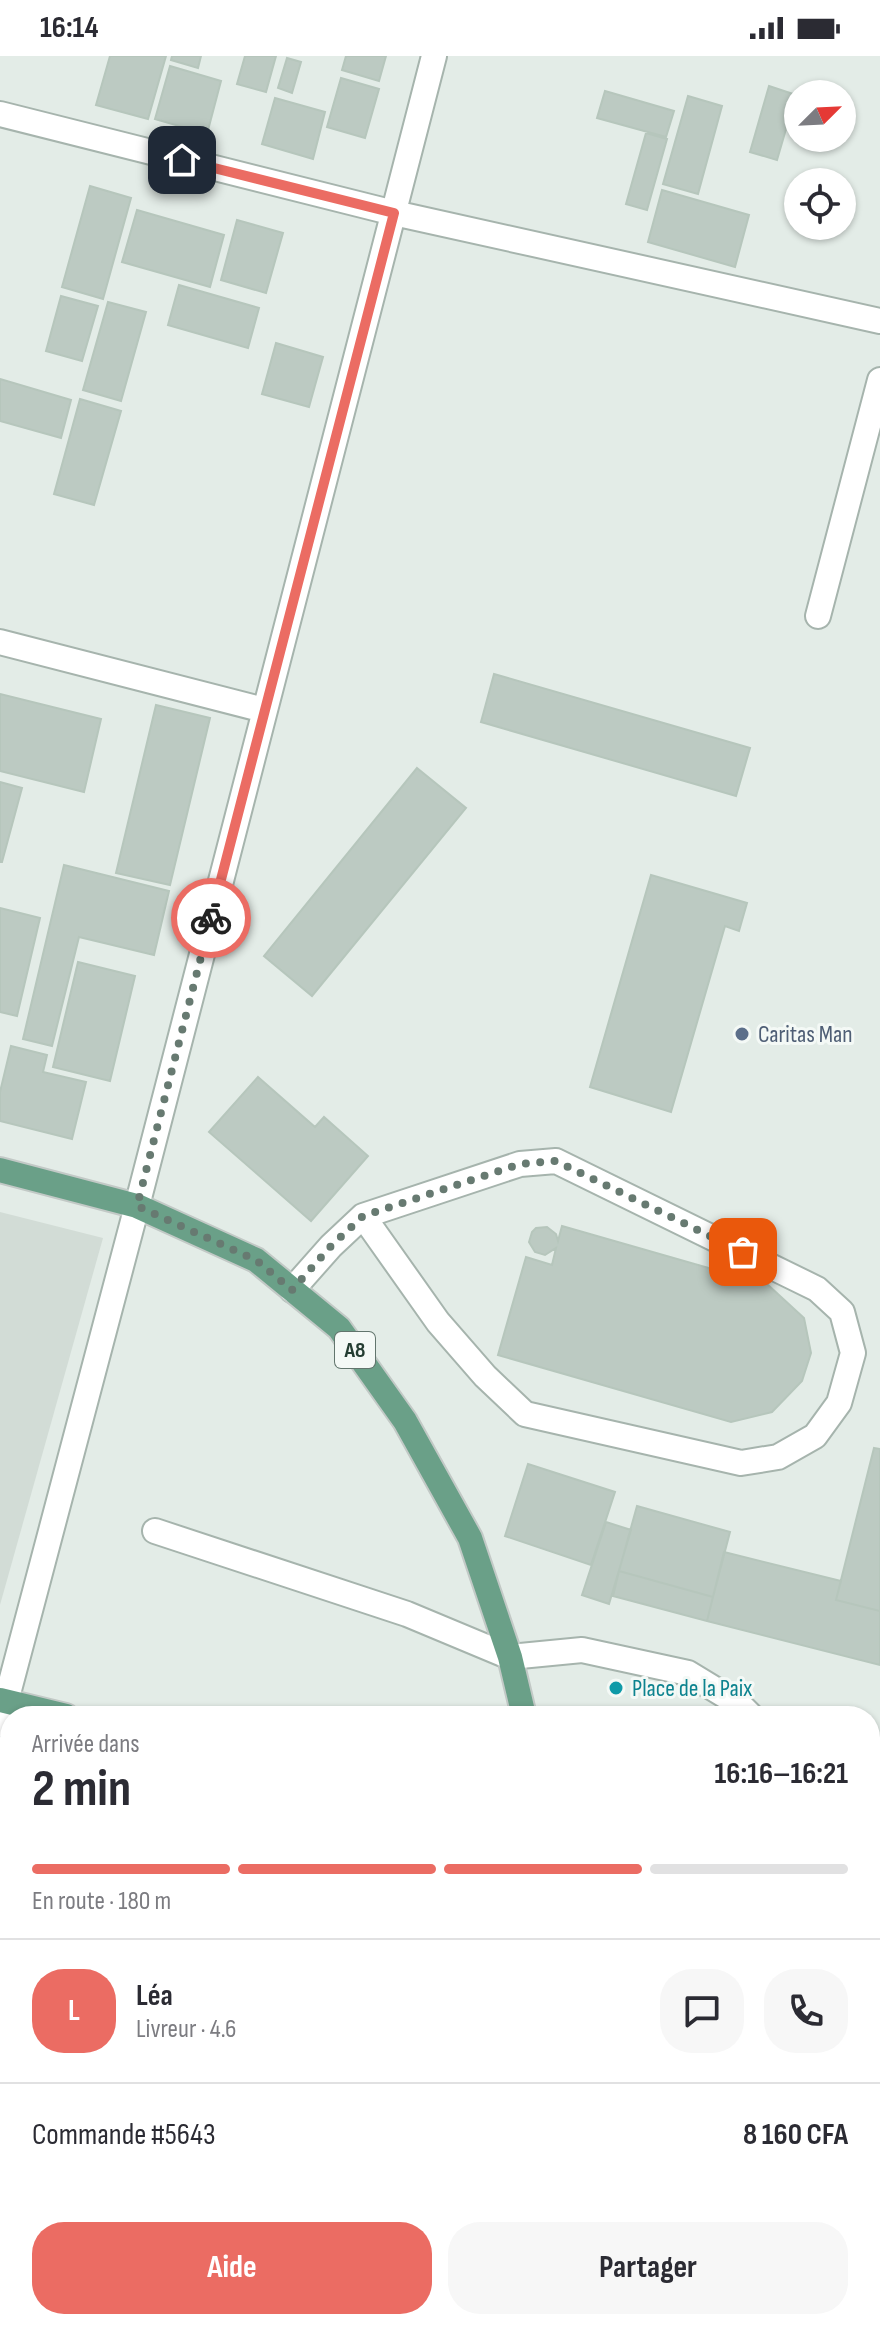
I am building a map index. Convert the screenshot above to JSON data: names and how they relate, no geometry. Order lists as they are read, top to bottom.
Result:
{
  "streets": {
    "main road": ["A8"]
  },
  "places": ["Caritas Man", "Place de la Paix"],
  "north": "top right",
  "page": {
    "status": "16:14",
    "heading": ["2 min", "Arrivée dans", "16:16–16:21"],
    "panel": [
      "Léa",
      "Livreur · 4.6",
      "Commande #5643",
      "8 160 CFA"
    ],
    "bar": "En route · 180 m",
    "round": "L",
    "buttons": ["Aide", "Partager"]
  }
}
